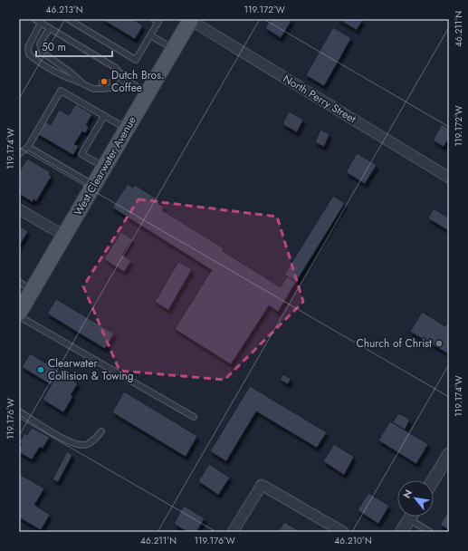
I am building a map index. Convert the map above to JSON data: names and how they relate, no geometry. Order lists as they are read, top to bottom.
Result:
{
  "streets": {
    "main road": ["West Clearwater Avenue"],
    "street": ["North Perry Street"]
  },
  "crossings": [
    ["North Perry Street", "West Clearwater Avenue"]
  ],
  "places": ["Dutch Bros. Coffee", "Church of Christ", "Clearwater Collision & Towing"],
  "scale_bar": "50 m",
  "north": "top left",
  "coordinates": [
    "46.213°N",
    "119.172°W",
    "46.211°N",
    "119.174°W",
    "119.176°W",
    "46.210°N"
  ]
}
